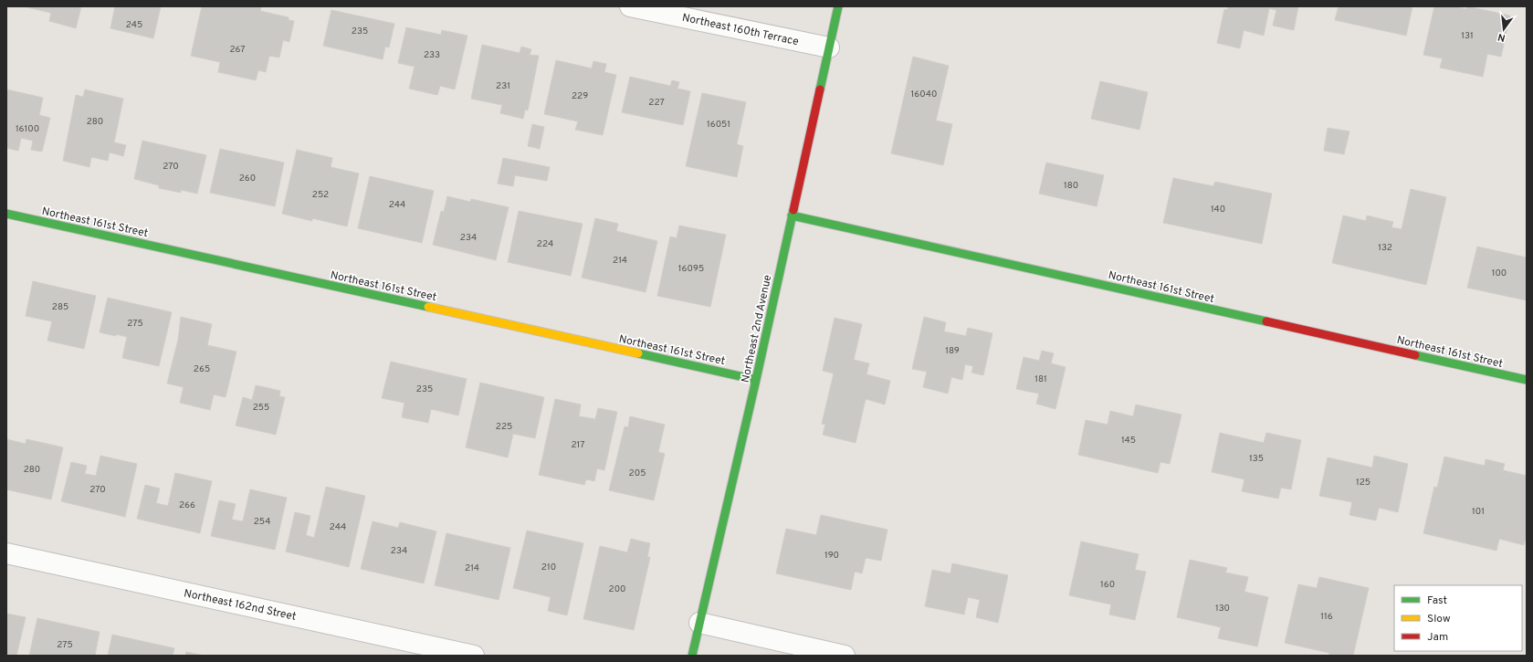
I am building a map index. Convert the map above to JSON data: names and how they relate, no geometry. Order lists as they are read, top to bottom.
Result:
{
  "streets": {
    "street": [
      "Northeast 160th Terrace",
      "Northeast 161st Street",
      "Northeast 2nd Avenue",
      "Northeast 162nd Street"
    ]
  },
  "crossings": [
    ["Northeast 160th Terrace", "Northeast 2nd Avenue"],
    ["Northeast 161st Street", "Northeast 2nd Avenue"]
  ],
  "house_numbers": [
    "245",
    "235",
    "131",
    "267",
    "233",
    "231",
    "16040",
    "229",
    "227",
    "280",
    "16051",
    "16100",
    "270",
    "260",
    "180",
    "252",
    "244",
    "140",
    "234",
    "224",
    "132",
    "214",
    "16095",
    "100",
    "285",
    "275",
    "189",
    "265",
    "181",
    "235",
    "255",
    "225",
    "145",
    "217",
    "135",
    "280",
    "205",
    "125",
    "270",
    "266",
    "101",
    "254",
    "244",
    "234",
    "190",
    "210",
    "214",
    "160",
    "200",
    "130",
    "116",
    "275"
  ],
  "legend": ["Fast", "Slow", "Jam"],
  "north": "bottom"
}
